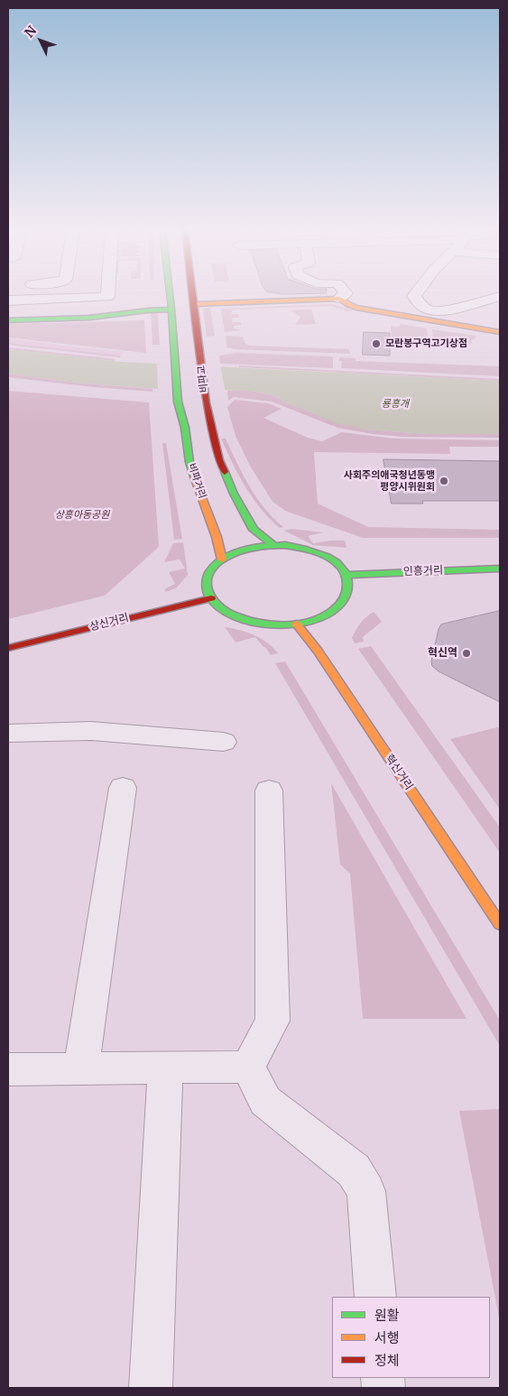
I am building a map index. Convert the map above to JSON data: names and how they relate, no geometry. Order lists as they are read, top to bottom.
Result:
{
  "streets": {
    "main road": [
      "비파교",
      "비파거리",
      "인흥거리",
      "상신거리",
      "혁신거리"
    ]
  },
  "crossings": [
    ["비파교", "비파거리"],
    ["비파교", "인흥거리"],
    ["비파교", "상신거리"],
    ["비파교", "혁신거리"],
    ["비파거리", "인흥거리"],
    ["비파거리", "상신거리"],
    ["비파거리", "혁신거리"],
    ["인흥거리", "상신거리"],
    ["인흥거리", "혁신거리"],
    ["상신거리", "혁신거리"]
  ],
  "water": ["룡흥개"],
  "parks": ["상흥아동공원"],
  "places": ["모란봉구역고기상점", "사회주의애국청년동맹 평양시위원회", "혁신역"],
  "legend": ["원활", "서행", "정체"],
  "north": "top left"
}
